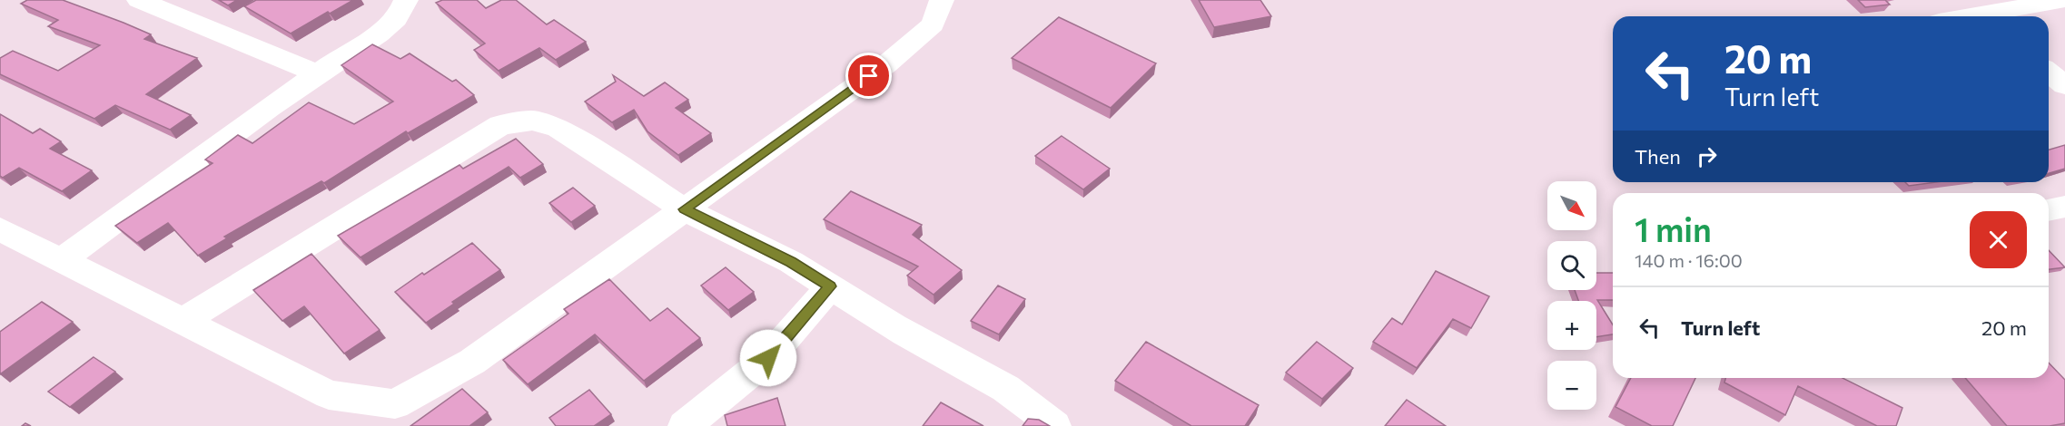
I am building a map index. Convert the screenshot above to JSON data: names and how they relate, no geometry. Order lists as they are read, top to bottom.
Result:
{
  "north": "bottom right",
  "page": {
    "turn": ["20 m", "Turn left"],
    "then": "Then",
    "map_buttons": ["+", "−"],
    "heading": ["1 min", "140 m · 16:00"],
    "list": [
      {
        "name": "Turn left",
        "value": "20 m"
      }
    ]
  }
}
